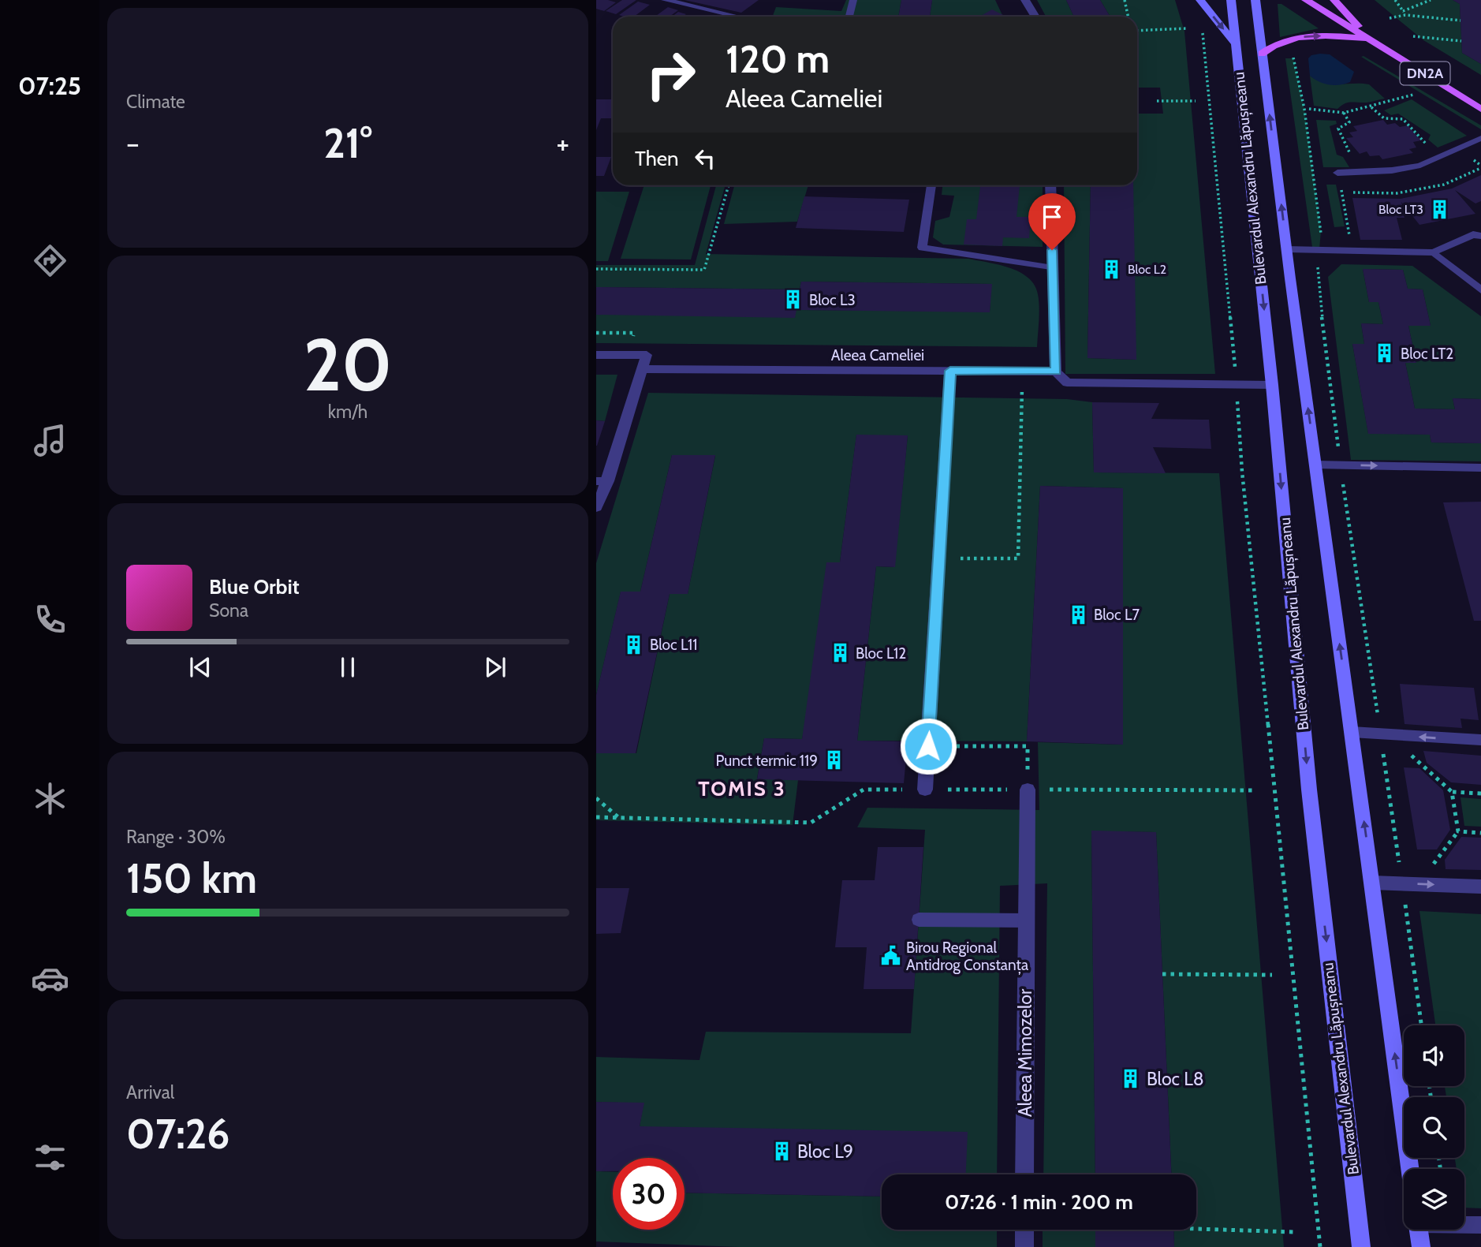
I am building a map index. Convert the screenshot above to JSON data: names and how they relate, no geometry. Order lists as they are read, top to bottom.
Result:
{
  "streets": {
    "main road": ["DN2A", "Bulevardul Alexandru Lăpușneanu"],
    "street": ["Aleea Cameliei", "Aleea Mimozelor"]
  },
  "crossings": [
    ["Bulevardul Alexandru Lăpușneanu", "Aleea Cameliei"]
  ],
  "districts": ["TOMIS 3"],
  "places": {
    "building": [
      "Bloc LT3",
      "Bloc L2",
      "Bloc L3",
      "Bloc LT2",
      "Bloc L7",
      "Bloc L11",
      "Bloc L12",
      "Punct termic 119",
      "Bloc L8",
      "Bloc L9"
    ],
    "public building": ["Birou Regional Antidrog Constanța"]
  },
  "page": {
    "tabs": "07:25",
    "tile": [
      "Climate",
      ["20", "km/h"],
      ["Range · 30%", "150 km"],
      ["Arrival", "07:26"]
    ],
    "turn": ["120 m", "Aleea Cameliei"],
    "heat": ["−", "21°", "+"],
    "then": "Then",
    "song": ["Blue Orbit", "Sona"],
    "limit": "30",
    "trip": "07:26 · 1 min · 200 m"
  }
}
